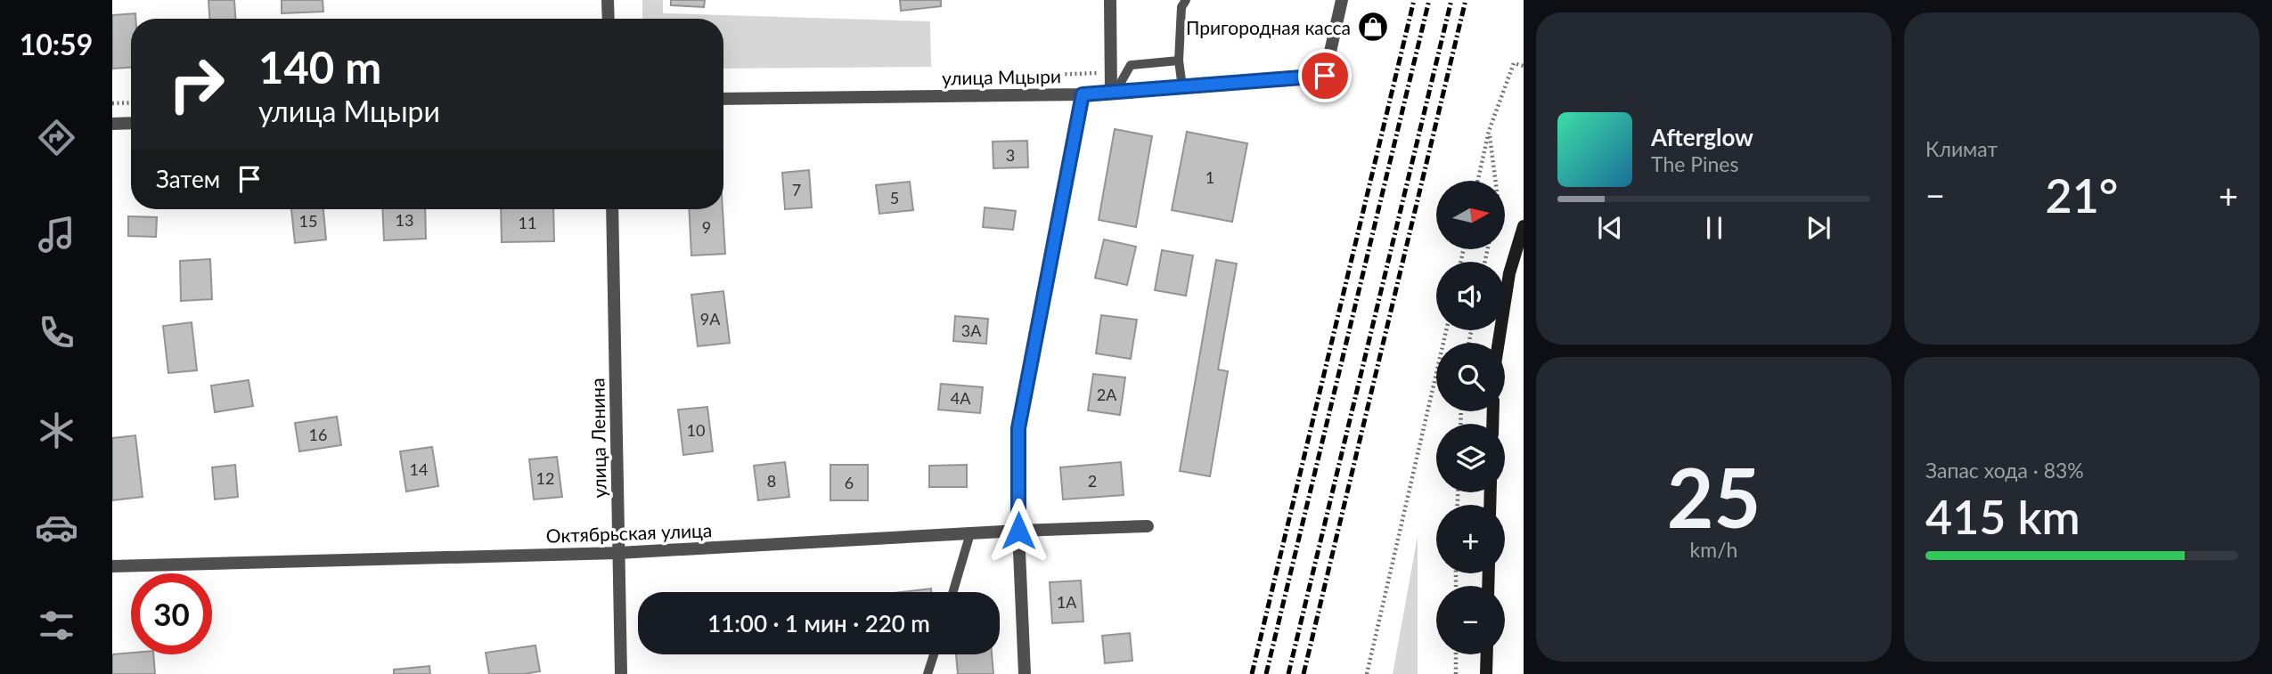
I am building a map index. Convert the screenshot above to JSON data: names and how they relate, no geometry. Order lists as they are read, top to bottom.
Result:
{
  "streets": {
    "street": ["улица Мцыри", "улица Ленина", "Октябрьская улица"]
  },
  "crossings": [
    ["улица Ленина", "Октябрьская улица"]
  ],
  "places": {
    "shop": ["Пригородная касса"]
  },
  "house_numbers": [
    "3",
    "1",
    "7",
    "5",
    "13",
    "15",
    "11",
    "9",
    "9А",
    "3А",
    "2А",
    "4А",
    "10",
    "16",
    "14",
    "12",
    "8",
    "2",
    "6",
    "1А"
  ],
  "north": "right",
  "page": {
    "tabs": "10:59",
    "tile": [
      "Климат",
      ["25", "km/h"],
      ["Запас хода · 83%", "415 km"]
    ],
    "turn": ["140 m", "улица Мцыри"],
    "song": ["Afterglow", "The Pines"],
    "then": "Затем",
    "heat": ["−", "21°", "+"],
    "map_buttons": ["+", "−"],
    "limit": "30",
    "trip": "11:00 · 1 мин · 220 m"
  }
}
